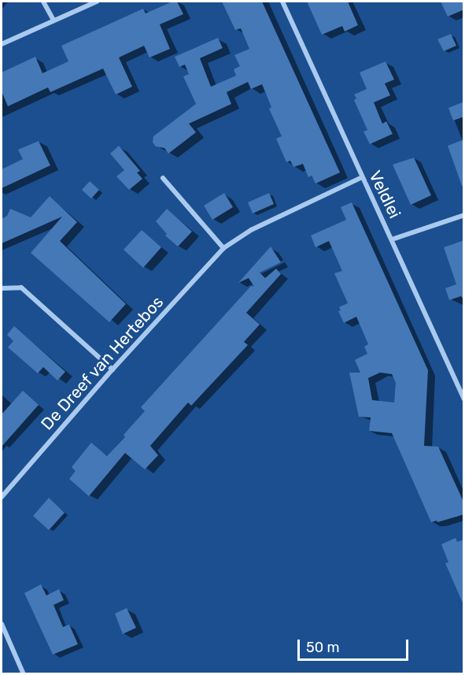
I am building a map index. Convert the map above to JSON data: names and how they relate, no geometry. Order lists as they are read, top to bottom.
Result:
{
  "streets": {
    "street": ["Veldlei", "De Dreef van Hertebos"]
  },
  "crossings": [
    ["Veldlei", "De Dreef van Hertebos"]
  ],
  "scale_bar": "50 m"
}
